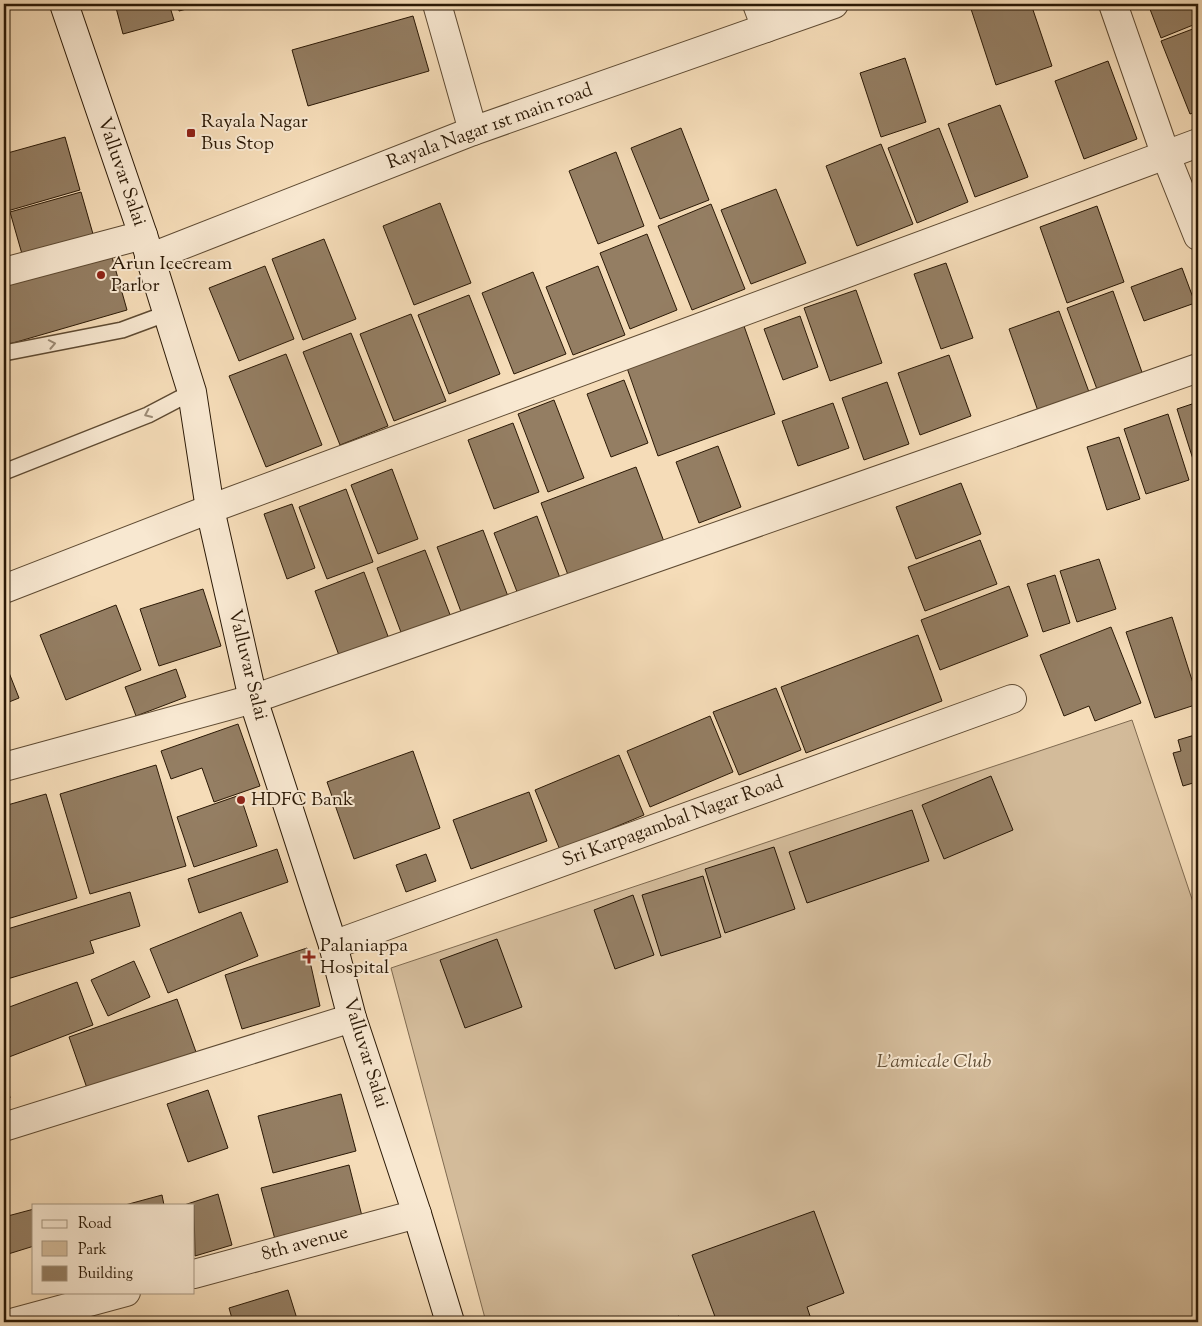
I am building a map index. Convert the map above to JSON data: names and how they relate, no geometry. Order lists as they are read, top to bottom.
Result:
{
  "streets": {
    "street": [
      "Rayala Nagar 1st main road",
      "Valluvar Salai",
      "Sri Karpagambal Nagar Road",
      "8th avenue"
    ]
  },
  "crossings": [
    ["Rayala Nagar 1st main road", "Valluvar Salai"],
    ["Valluvar Salai", "Sri Karpagambal Nagar Road"],
    ["Valluvar Salai", "8th avenue"]
  ],
  "parks": ["L'amicale Club"],
  "places": {
    "transit": ["Rayala Nagar Bus Stop"],
    "other": ["Arun Icecream Parlor", "HDFC Bank"],
    "health": ["Palaniappa Hospital"]
  },
  "legend": ["Road", "Park", "Building"]
}
